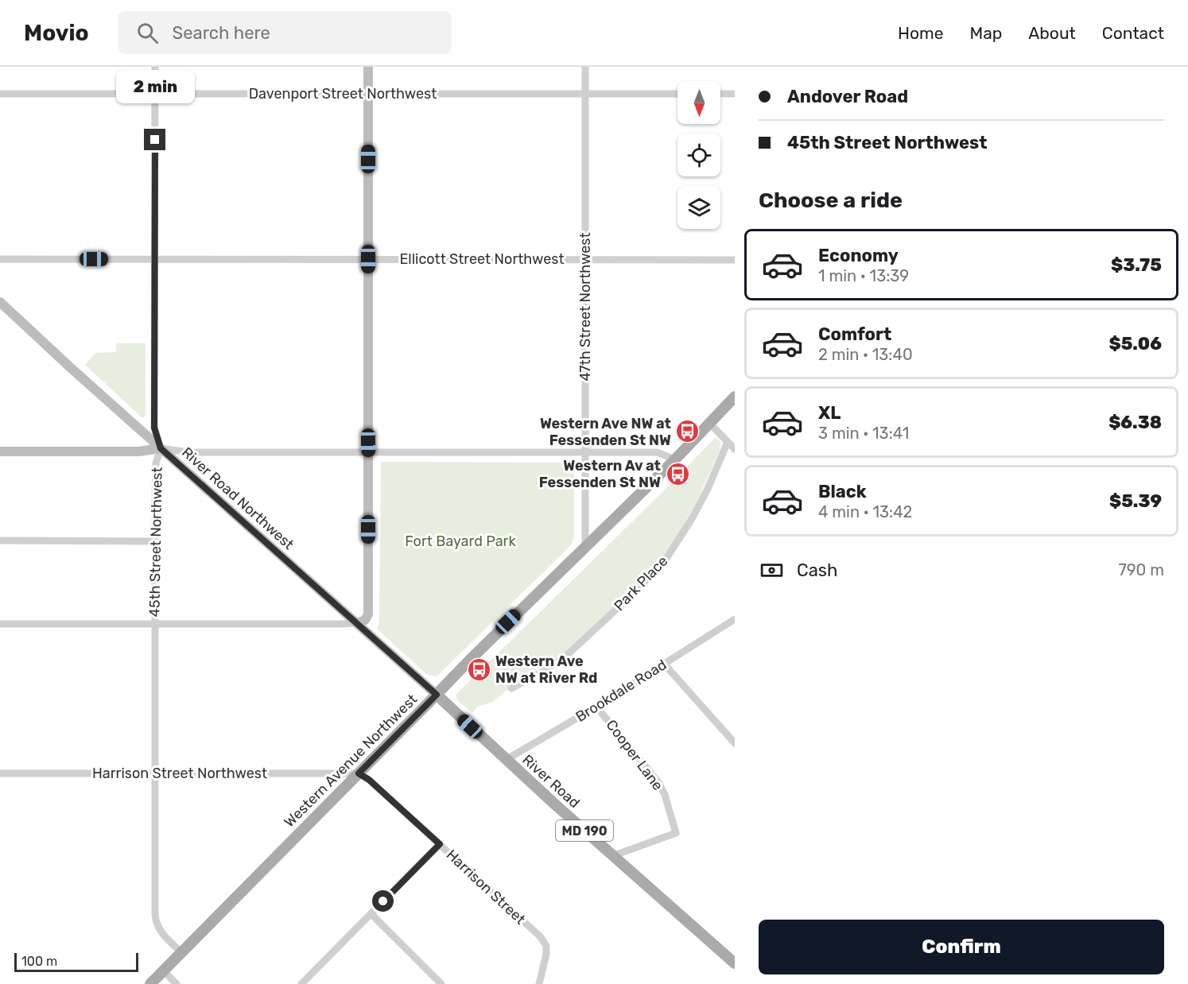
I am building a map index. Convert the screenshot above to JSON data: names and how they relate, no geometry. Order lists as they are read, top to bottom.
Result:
{
  "streets": {
    "main road": ["Western Avenue Northwest", "River Road", "MD 190"],
    "street": [
      "Davenport Street Northwest",
      "Ellicott Street Northwest",
      "47th Street Northwest",
      "River Road Northwest",
      "45th Street Northwest",
      "Park Place",
      "Brookdale Road",
      "Cooper Lane",
      "Harrison Street Northwest",
      "Harrison Street"
    ]
  },
  "crossings": [
    ["Davenport Street Northwest", "47th Street Northwest"],
    ["Davenport Street Northwest", "45th Street Northwest"],
    ["Ellicott Street Northwest", "47th Street Northwest"],
    ["Ellicott Street Northwest", "45th Street Northwest"],
    ["47th Street Northwest", "Western Avenue Northwest"],
    ["River Road Northwest", "45th Street Northwest"],
    ["River Road Northwest", "Western Avenue Northwest"],
    ["River Road Northwest", "River Road"],
    ["45th Street Northwest", "Western Avenue Northwest"],
    ["45th Street Northwest", "Harrison Street Northwest"],
    ["Brookdale Road", "Cooper Lane"],
    ["Brookdale Road", "River Road"],
    ["Cooper Lane", "River Road"],
    ["Western Avenue Northwest", "Harrison Street Northwest"],
    ["Western Avenue Northwest", "River Road"],
    ["Western Avenue Northwest", "Harrison Street"],
    ["Harrison Street Northwest", "Harrison Street"]
  ],
  "parks": ["Fort Bayard Park"],
  "places": {
    "bus stop": ["Western Ave NW at Fessenden St NW", "Western Av at Fessenden St NW", "Western Ave NW at River Rd"]
  },
  "scale_bar": "100 m",
  "north": "bottom",
  "page": {
    "header": "Movio",
    "search": "Search here",
    "nav": [
      "Home",
      "Map",
      "About",
      "Contact"
    ],
    "banner": ["Andover Road", "45th Street Northwest"],
    "bubble": "2 min",
    "heading": "Choose a ride",
    "list": [
      {
        "name": "Economy",
        "note": "1 min · 13:39",
        "value": "$3.75"
      },
      {
        "name": "Comfort",
        "note": "2 min · 13:40",
        "value": "$5.06"
      },
      {
        "name": "XL",
        "note": "3 min · 13:41",
        "value": "$6.38"
      },
      {
        "name": "Black",
        "note": "4 min · 13:42",
        "value": "$5.39"
      }
    ],
    "pay": ["Cash", "790 m"],
    "buttons": "Confirm",
    "scale": "100 m"
  }
}
